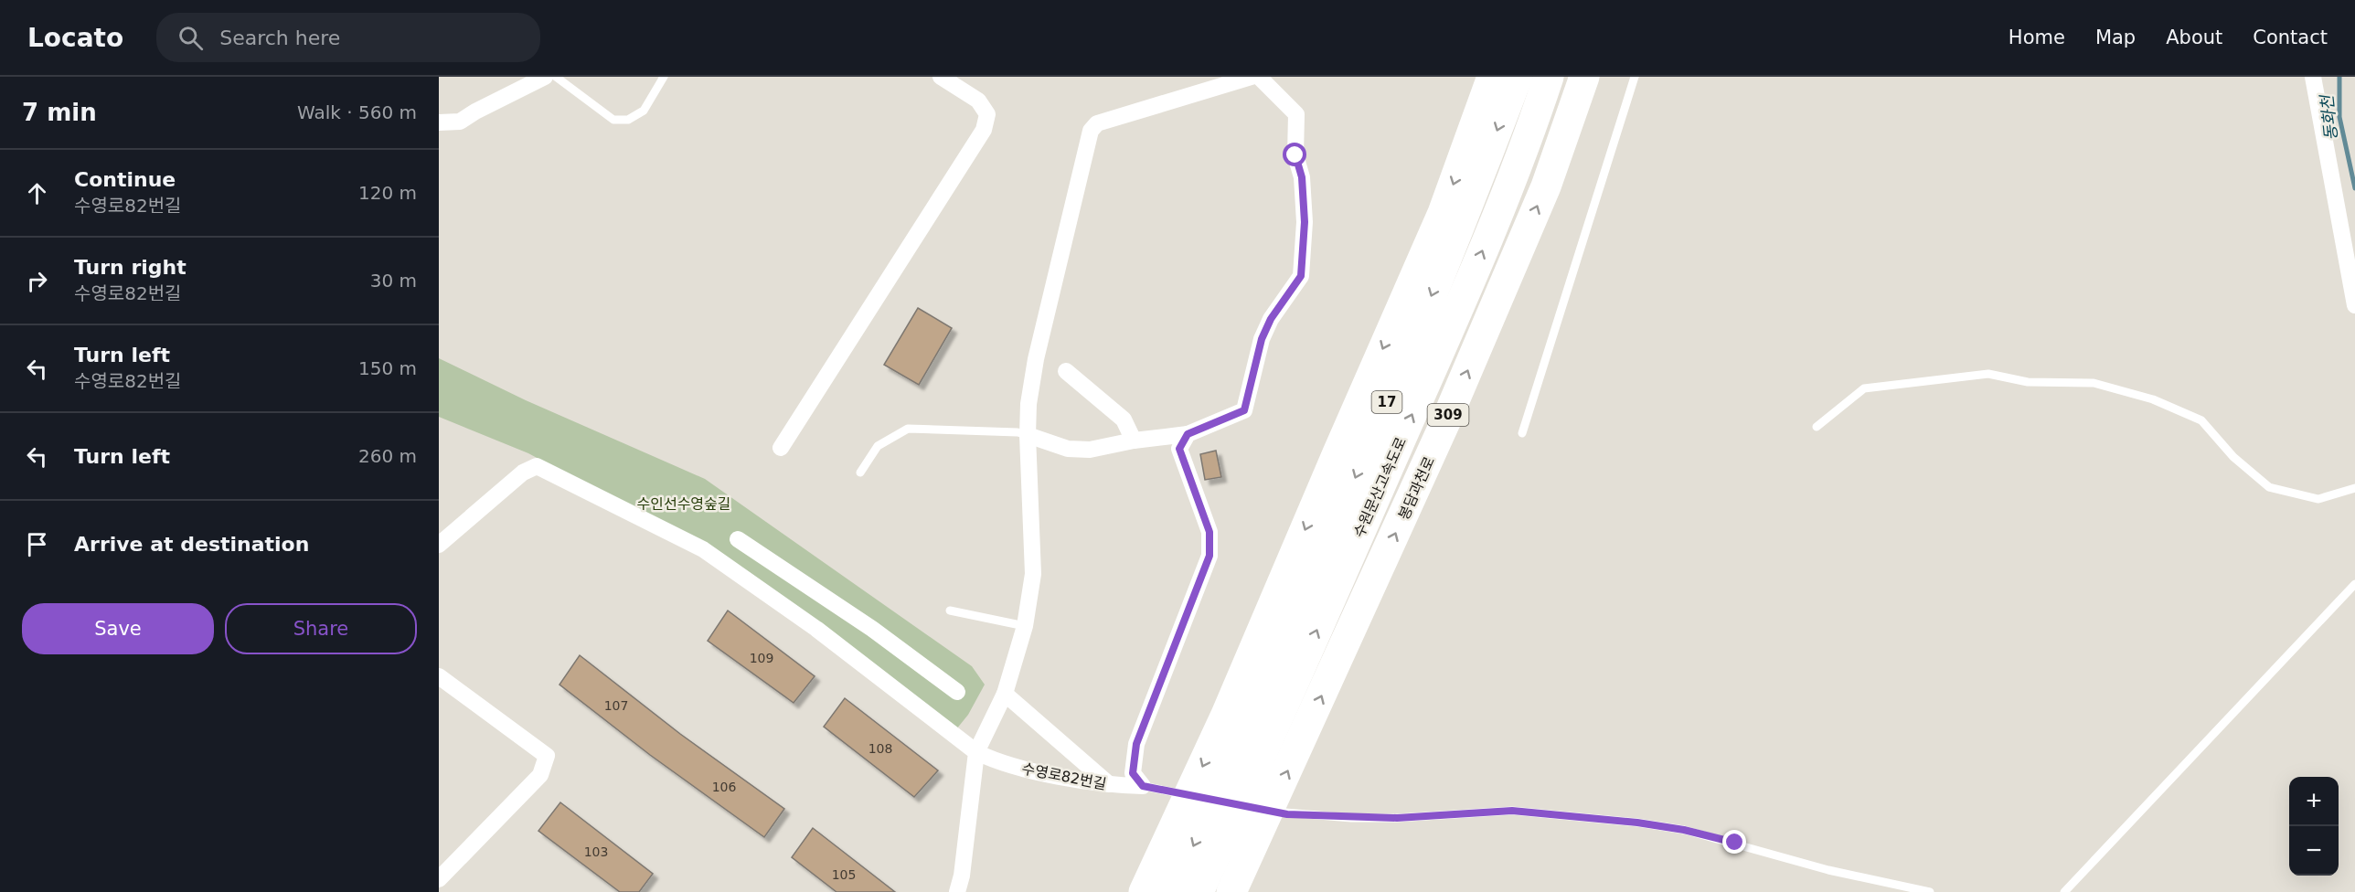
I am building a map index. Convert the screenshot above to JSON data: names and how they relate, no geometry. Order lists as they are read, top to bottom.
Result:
{
  "streets": {
    "highway": [
      "17",
      "309",
      "수원문산고속도로",
      "봉담과천로"
    ],
    "street": ["수영로82번길"]
  },
  "crossings": [
    ["수원문산고속도로", "봉담과천로"]
  ],
  "water": ["동화천"],
  "parks": ["수인선수영숲길"],
  "house_numbers": [
    "109",
    "107",
    "108",
    "106",
    "103",
    "105"
  ],
  "page": {
    "header": "Locato",
    "search": "Search here",
    "nav": [
      "Home",
      "Map",
      "About",
      "Contact"
    ],
    "heading": ["7 min", "Walk · 560 m"],
    "list": [
      ["Continue", "수영로82번길", "120 m"],
      ["Turn right", "수영로82번길", "30 m"],
      ["Turn left", "수영로82번길", "150 m"],
      ["Turn left", "260 m"],
      "Arrive at destination"
    ],
    "buttons": ["Save", "Share"],
    "map_buttons": ["+", "−"]
  }
}
